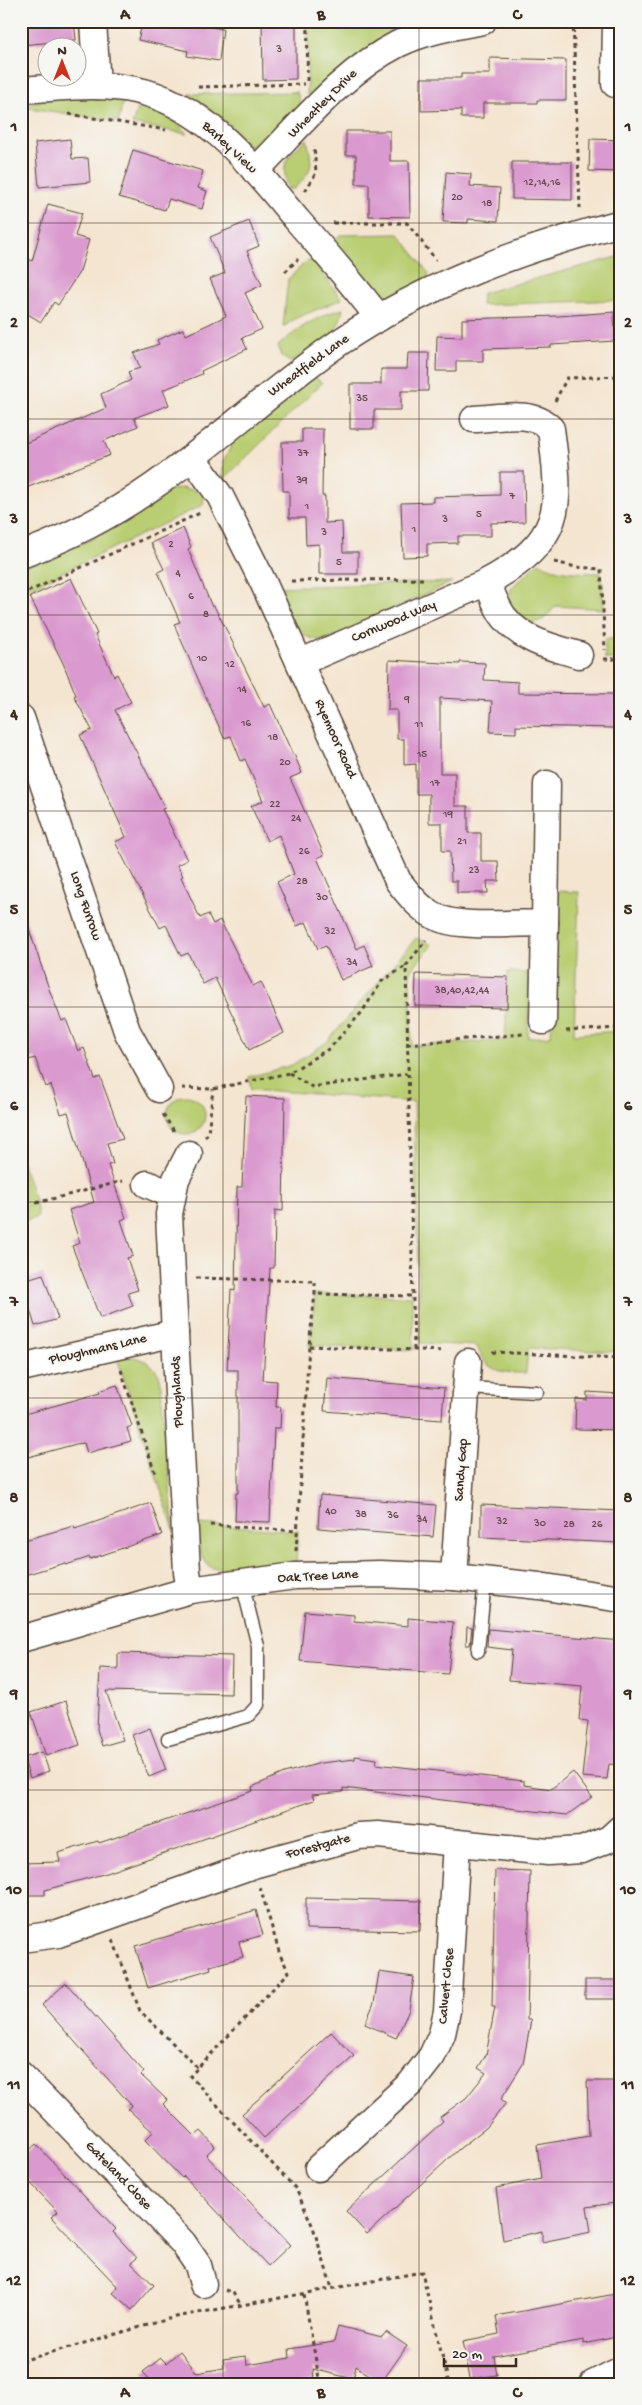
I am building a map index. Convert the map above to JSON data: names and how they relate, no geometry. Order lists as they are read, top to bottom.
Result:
{
  "streets": {
    "street": [
      "Wheatley Drive",
      "Barley View",
      "Wheatfield Lane",
      "Cornwood Way",
      "Ryemoor Road",
      "Long Furrow",
      "Ploughmans Lane",
      "Ploughlands",
      "Sandy Gap",
      "Oak Tree Lane",
      "Forestgate",
      "Calvert Close",
      "Gateland Close"
    ]
  },
  "crossings": [
    ["Wheatley Drive", "Barley View"],
    ["Barley View", "Wheatfield Lane"],
    ["Wheatfield Lane", "Ryemoor Road"],
    ["Cornwood Way", "Ryemoor Road"],
    ["Ploughmans Lane", "Ploughlands"],
    ["Ploughlands", "Oak Tree Lane"],
    ["Sandy Gap", "Oak Tree Lane"],
    ["Forestgate", "Calvert Close"]
  ],
  "house_numbers": [
    "3",
    "12,14,16",
    "20",
    "18",
    "35",
    "37",
    "39",
    "7",
    "1",
    "5",
    "3",
    "1",
    "3",
    "2",
    "5",
    "4",
    "6",
    "8",
    "10",
    "12",
    "14",
    "9",
    "16",
    "11",
    "18",
    "15",
    "20",
    "17",
    "22",
    "19",
    "24",
    "21",
    "26",
    "23",
    "28",
    "30",
    "32",
    "34",
    "38,40,42,44",
    "40",
    "38",
    "36",
    "34",
    "32",
    "30",
    "28",
    "26"
  ],
  "scale_bar": "20 m",
  "north": "top",
  "grid": {
    "columns": ["A", "B", "C"],
    "rows": [
      "1",
      "2",
      "3",
      "4",
      "5",
      "6",
      "7",
      "8",
      "9",
      "10",
      "11",
      "12"
    ]
  }
}
